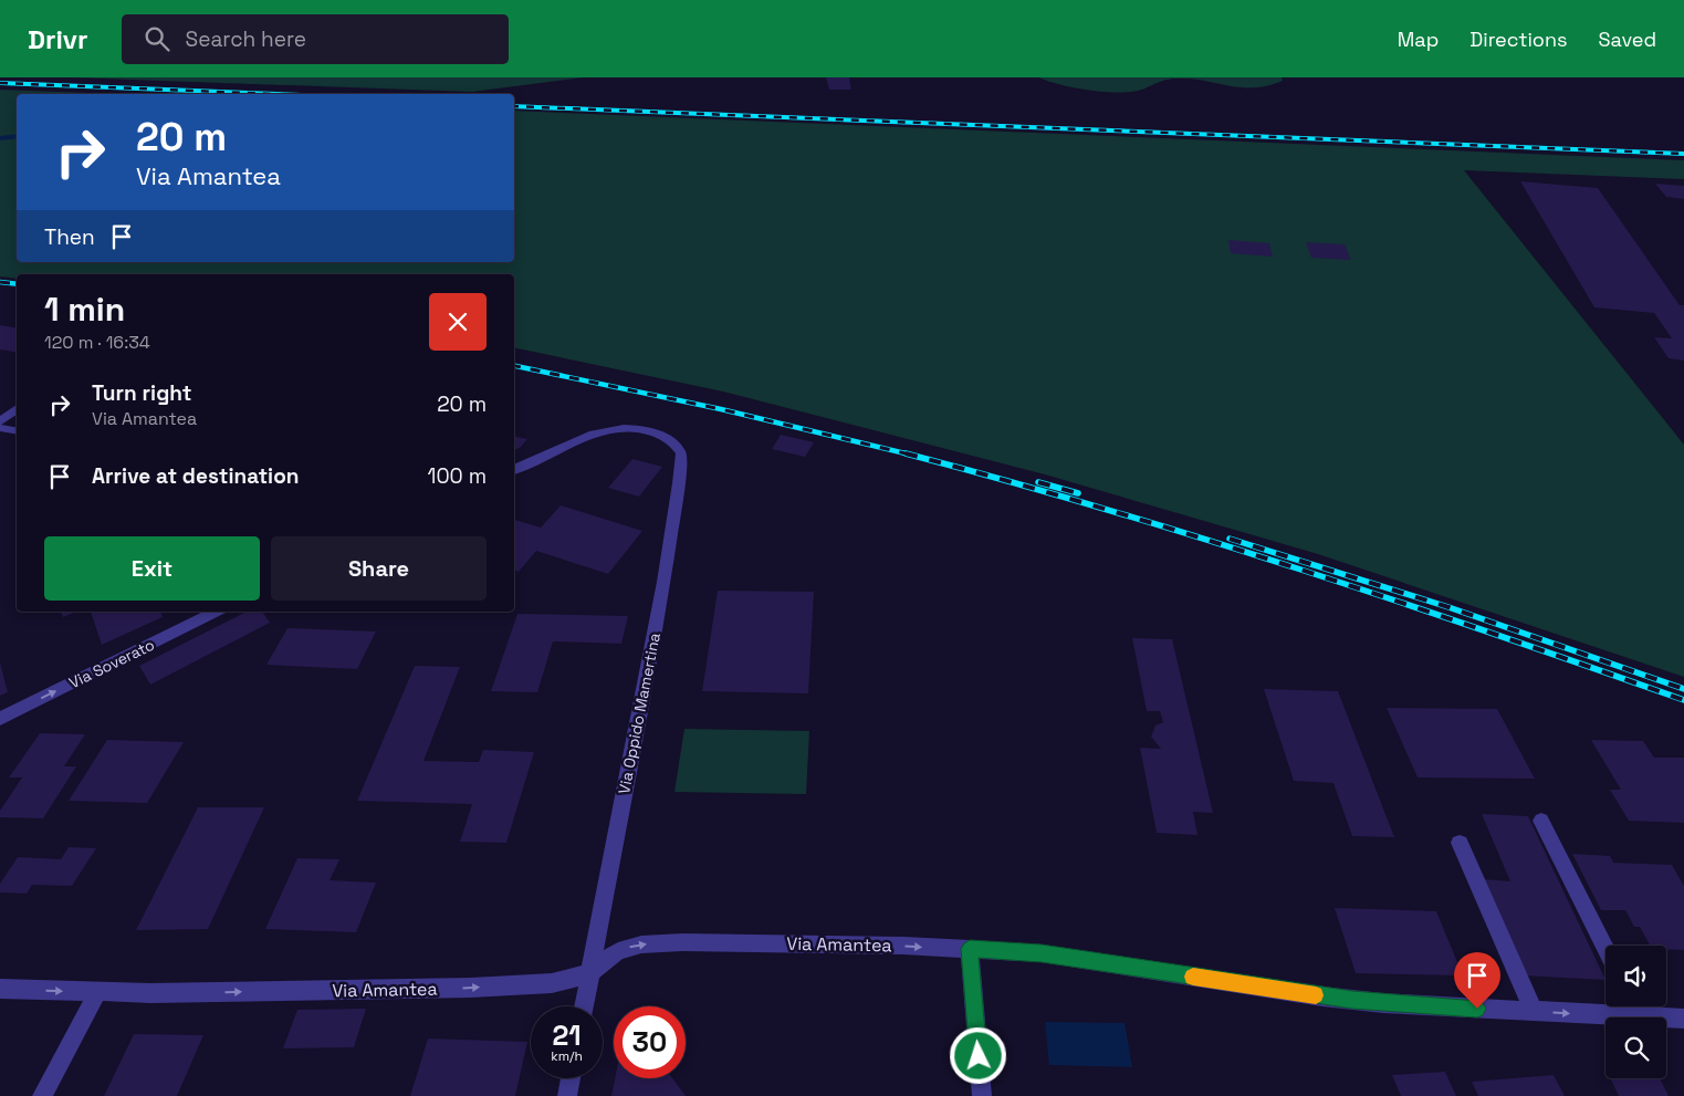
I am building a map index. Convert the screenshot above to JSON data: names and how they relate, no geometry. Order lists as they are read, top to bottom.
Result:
{
  "streets": {
    "street": ["Via Soverato", "Via Oppido Mamertina", "Via Amantea"]
  },
  "crossings": [
    ["Via Oppido Mamertina", "Via Amantea"]
  ],
  "one_way": ["Via Soverato", "Via Amantea"],
  "page": {
    "header": "Drivr",
    "search": "Search here",
    "nav": ["Map", "Directions", "Saved"],
    "turn": ["20 m", "Via Amantea"],
    "then": "Then",
    "heading": ["1 min", "120 m · 16:34"],
    "list": [
      {
        "name": "Turn right",
        "note": "Via Amantea",
        "value": "20 m"
      },
      {
        "name": "Arrive at destination",
        "value": "100 m"
      }
    ],
    "buttons": ["Exit", "Share"],
    "speed": "21 km/h",
    "limit": "30"
  }
}
